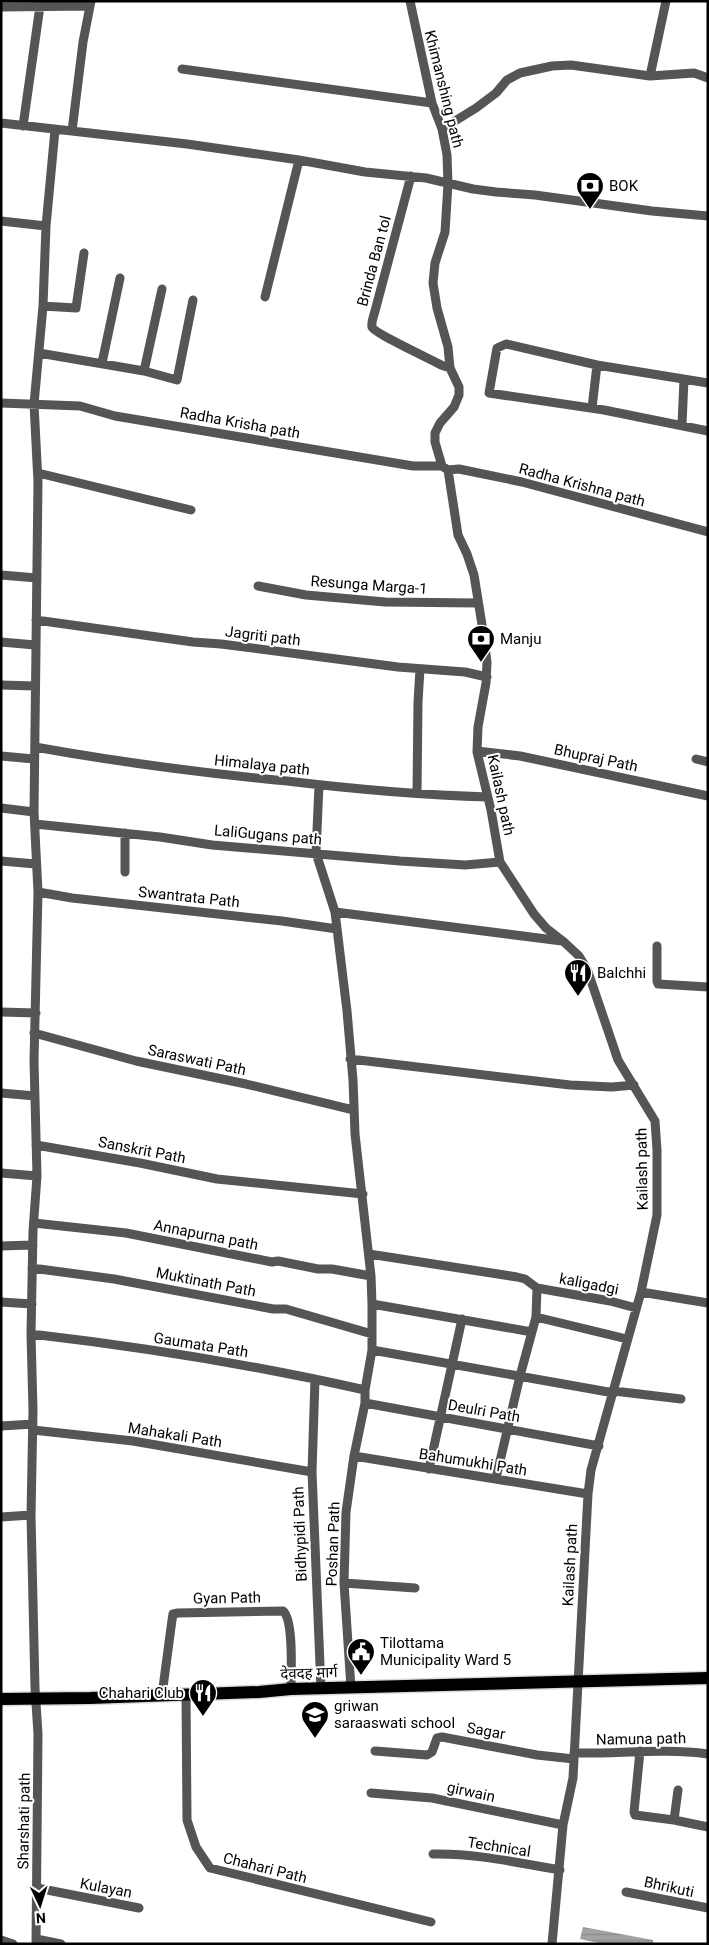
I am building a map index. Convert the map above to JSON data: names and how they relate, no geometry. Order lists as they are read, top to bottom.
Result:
{
  "streets": {
    "main road": ["देवदह मार्ग"],
    "street": [
      "Khimanshing path",
      "Brinda Ban tol",
      "Radha Krisha path",
      "Radha Krishna path",
      "Resunga Marga-1",
      "Jagriti path",
      "Bhupraj Path",
      "Himalaya path",
      "Kailash path",
      "LaliGugans path",
      "Swantrata Path",
      "Saraswati Path",
      "Sanskrit Path",
      "Annapurna path",
      "Muktinath Path",
      "kaligadgi",
      "Gaumata Path",
      "Deulri Path",
      "Mahakali Path",
      "Bahumukhi Path",
      "Bidhypidi Path",
      "Poshan Path",
      "Gyan Path",
      "Sagar",
      "Namuna path",
      "girwain",
      "Sharshati path",
      "Technical",
      "Chahari Path",
      "Bhrikuti",
      "Kulayan"
    ]
  },
  "crossings": [
    ["Khimanshing path", "Brinda Ban tol"],
    ["Khimanshing path", "Kailash path"],
    ["Brinda Ban tol", "Kailash path"],
    ["Radha Krisha path", "Radha Krishna path"],
    ["Radha Krisha path", "Kailash path"],
    ["Radha Krisha path", "Sharshati path"],
    ["Radha Krishna path", "Kailash path"],
    ["Resunga Marga-1", "Kailash path"],
    ["Jagriti path", "Kailash path"],
    ["Jagriti path", "Sharshati path"],
    ["Bhupraj Path", "Kailash path"],
    ["Himalaya path", "Kailash path"],
    ["Himalaya path", "Sharshati path"],
    ["Kailash path", "LaliGugans path"],
    ["Kailash path", "kaligadgi"],
    ["Kailash path", "Deulri Path"],
    ["Kailash path", "Bahumukhi Path"],
    ["Kailash path", "देवदह मार्ग"],
    ["Kailash path", "Sagar"],
    ["Kailash path", "Namuna path"],
    ["Kailash path", "girwain"],
    ["Kailash path", "Technical"],
    ["LaliGugans path", "Poshan Path"],
    ["LaliGugans path", "Sharshati path"],
    ["Swantrata Path", "Poshan Path"],
    ["Swantrata Path", "Sharshati path"],
    ["Saraswati Path", "Poshan Path"],
    ["Saraswati Path", "Sharshati path"],
    ["Sanskrit Path", "Poshan Path"],
    ["Sanskrit Path", "Sharshati path"],
    ["Annapurna path", "Poshan Path"],
    ["Annapurna path", "Sharshati path"],
    ["Muktinath Path", "Poshan Path"],
    ["Muktinath Path", "Sharshati path"],
    ["kaligadgi", "Poshan Path"],
    ["Gaumata Path", "Bidhypidi Path"],
    ["Gaumata Path", "Poshan Path"],
    ["Gaumata Path", "Sharshati path"],
    ["Deulri Path", "Poshan Path"],
    ["Mahakali Path", "Bidhypidi Path"],
    ["Mahakali Path", "Sharshati path"],
    ["Bahumukhi Path", "Poshan Path"],
    ["Bidhypidi Path", "देवदह मार्ग"],
    ["Poshan Path", "देवदह मार्ग"],
    ["Gyan Path", "देवदह मार्ग"],
    ["देवदह मार्ग", "Sharshati path"],
    ["देवदह मार्ग", "Chahari Path"],
    ["Sagar", "Namuna path"],
    ["Sharshati path", "Kulayan"]
  ],
  "places": {
    "bank": ["BOK", "Manju"],
    "restaurant": ["Balchhi", "Chahari Club"],
    "public building": ["Tilottama Municipality Ward 5"],
    "school or university": ["griwan saraaswati school"]
  },
  "north": "bottom"
}
